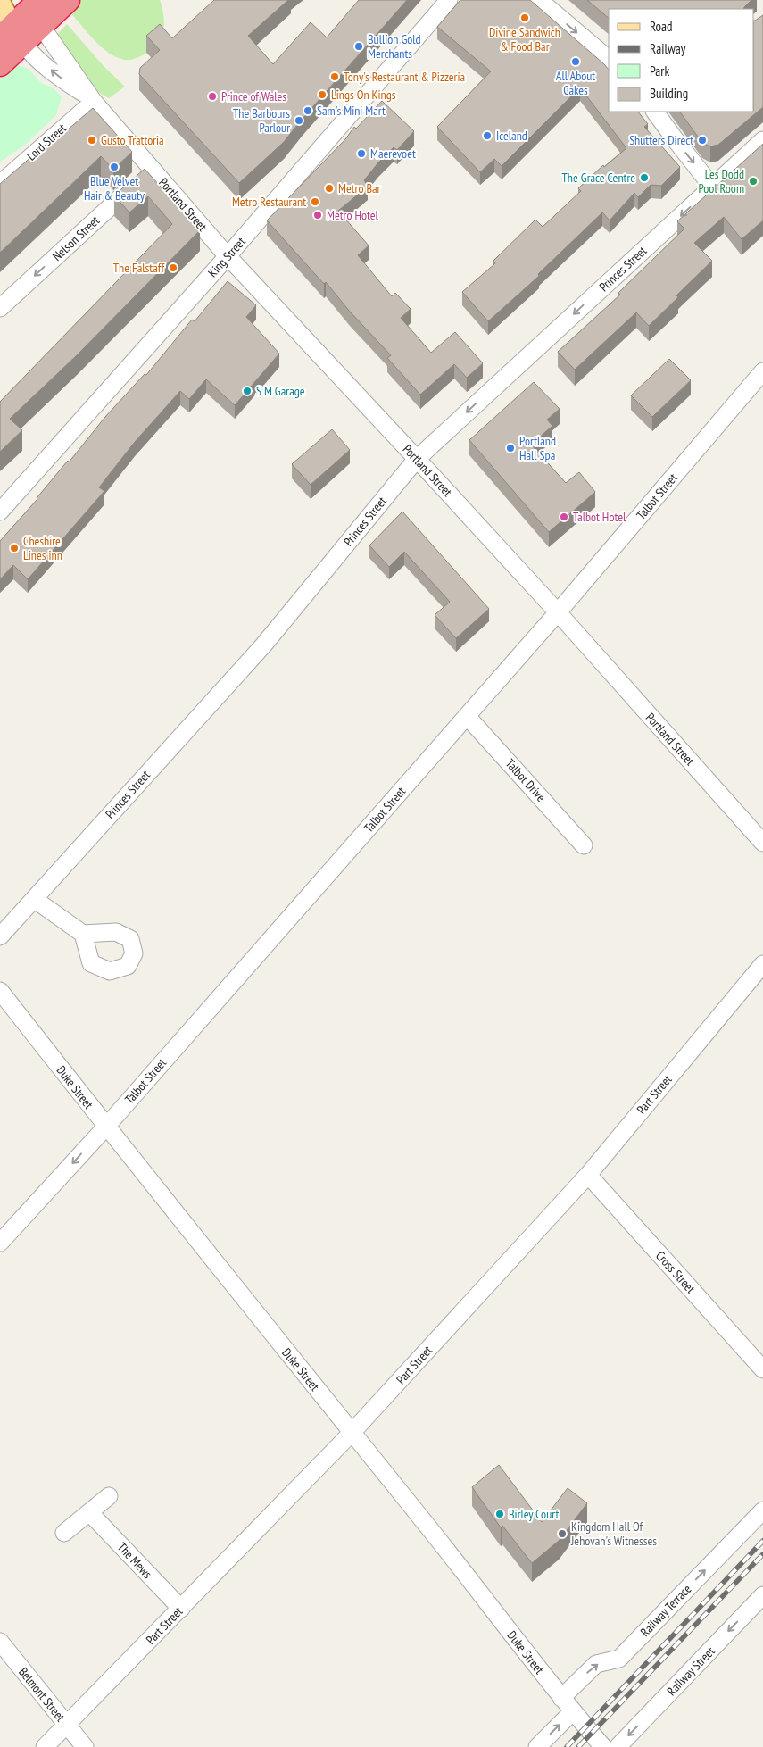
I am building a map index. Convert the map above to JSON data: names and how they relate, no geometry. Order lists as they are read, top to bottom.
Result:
{
  "streets": {
    "street": [
      "Lord Street",
      "Portland Street",
      "Nelson Street",
      "King Street",
      "Princes Street",
      "Talbot Street",
      "Talbot Drive",
      "Duke Street",
      "Part Street",
      "Cross Street",
      "The Mews",
      "Railway Terrace",
      "Railway Street",
      "Belmont Street"
    ]
  },
  "crossings": [
    ["Lord Street", "Portland Street"],
    ["Portland Street", "Nelson Street"],
    ["Portland Street", "King Street"],
    ["Portland Street", "Princes Street"],
    ["Portland Street", "Talbot Street"],
    ["Talbot Street", "Talbot Drive"],
    ["Talbot Street", "Duke Street"],
    ["Duke Street", "Part Street"],
    ["Duke Street", "Railway Terrace"],
    ["Part Street", "Cross Street"],
    ["Part Street", "The Mews"],
    ["Part Street", "Belmont Street"]
  ],
  "one_way": [
    "Nelson Street",
    "Princes Street",
    "Railway Terrace",
    "Railway Street"
  ],
  "places": [
    "Divine Sandwich & Food Bar",
    "Bullion Gold Merchants",
    "All About Cakes",
    "Tony's Restaurant & Pizzeria",
    "Lings On Kings",
    "Prince of Wales",
    "Sam's Mini Mart",
    "The Barbours Parlour",
    "Iceland",
    "Gusto Trattoria",
    "Shutters Direct",
    "Maerevoet",
    "Blue Velvet Hair & Beauty",
    "The Grace Centre",
    "Les Dodd Pool Room",
    "Metro Bar",
    "Metro Restaurant",
    "Metro Hotel",
    "The Falstaff",
    "S M Garage",
    "Portland Hall Spa",
    "Talbot Hotel",
    "Cheshire Lines inn",
    "Birley Court",
    "Kingdom Hall Of Jehovah's Witnesses"
  ],
  "legend": [
    "Road",
    "Railway",
    "Park",
    "Building"
  ]
}
